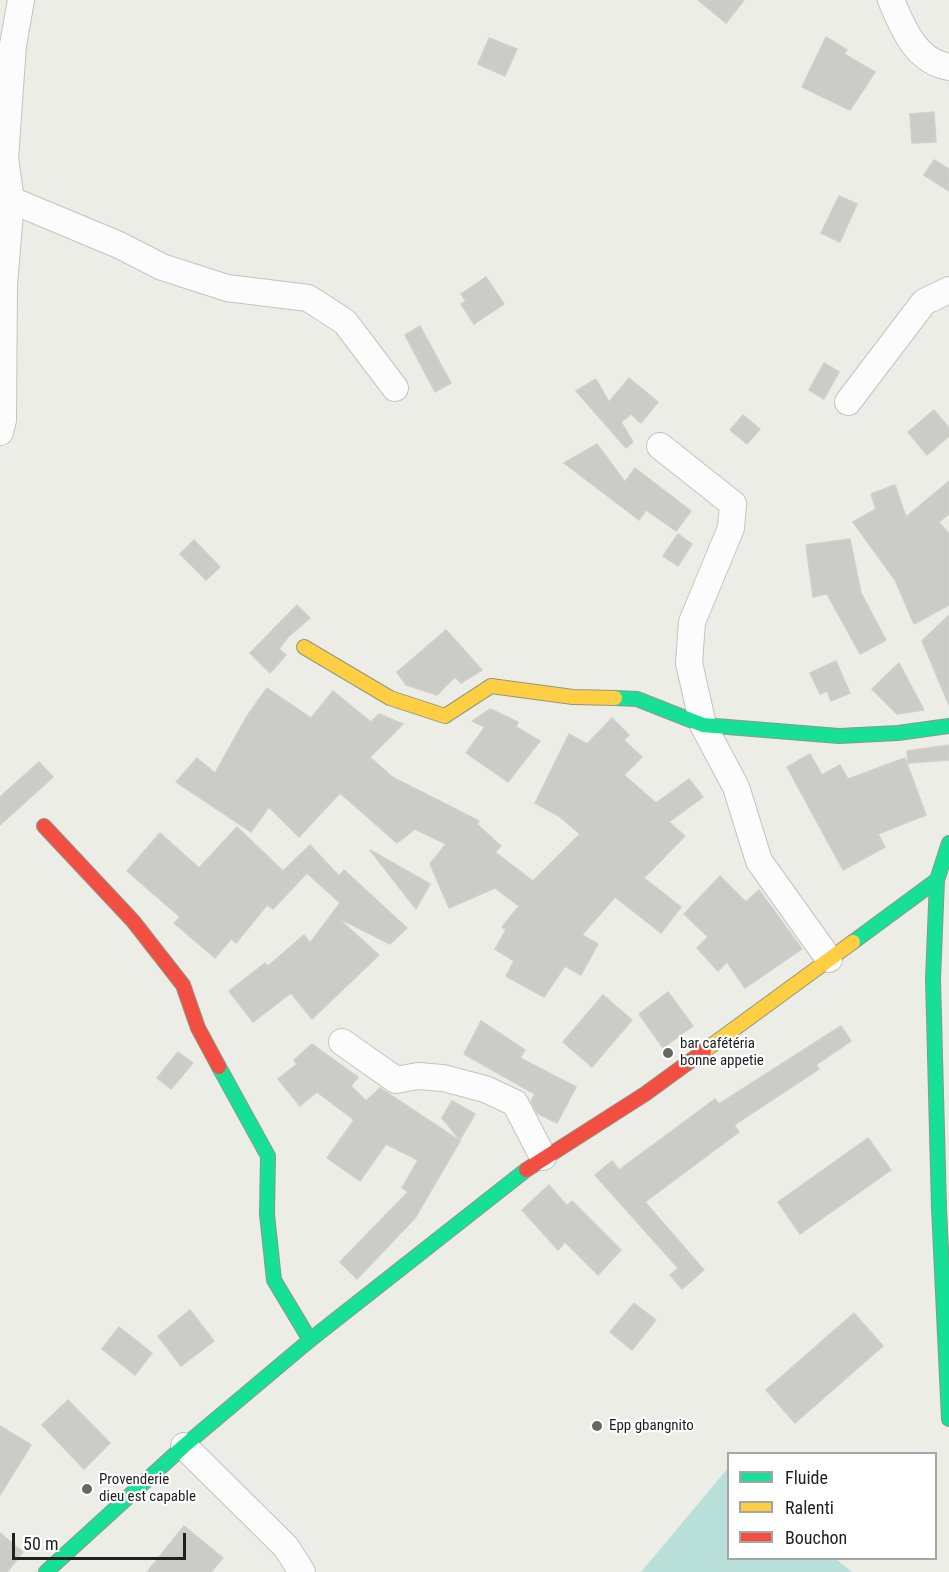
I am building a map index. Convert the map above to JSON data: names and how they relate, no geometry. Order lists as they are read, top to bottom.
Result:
{
  "places": ["bar cafétéria bonne appetie", "Epp gbangnito", "Provenderie dieu est capable"],
  "legend": ["Fluide", "Ralenti", "Bouchon"],
  "scale_bar": "50 m"
}
